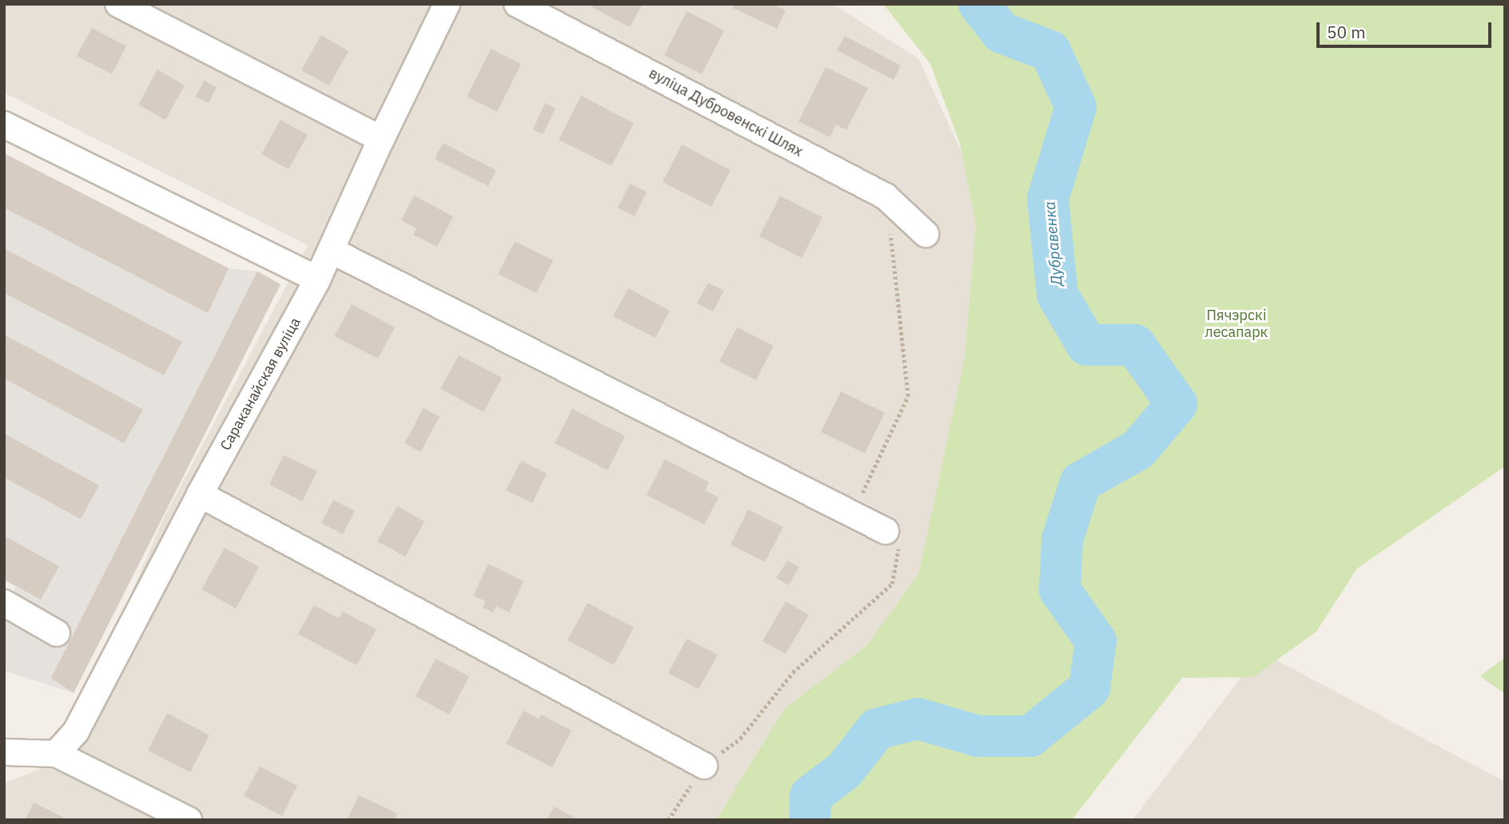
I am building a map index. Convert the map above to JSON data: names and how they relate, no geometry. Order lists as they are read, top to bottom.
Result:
{
  "streets": {
    "street": ["вуліца Дубровенскі Шлях", "Сараканайская вуліца"]
  },
  "water": ["Дубравенка"],
  "parks": ["Пячэрскі лесапарк"],
  "scale_bar": "50 m"
}
